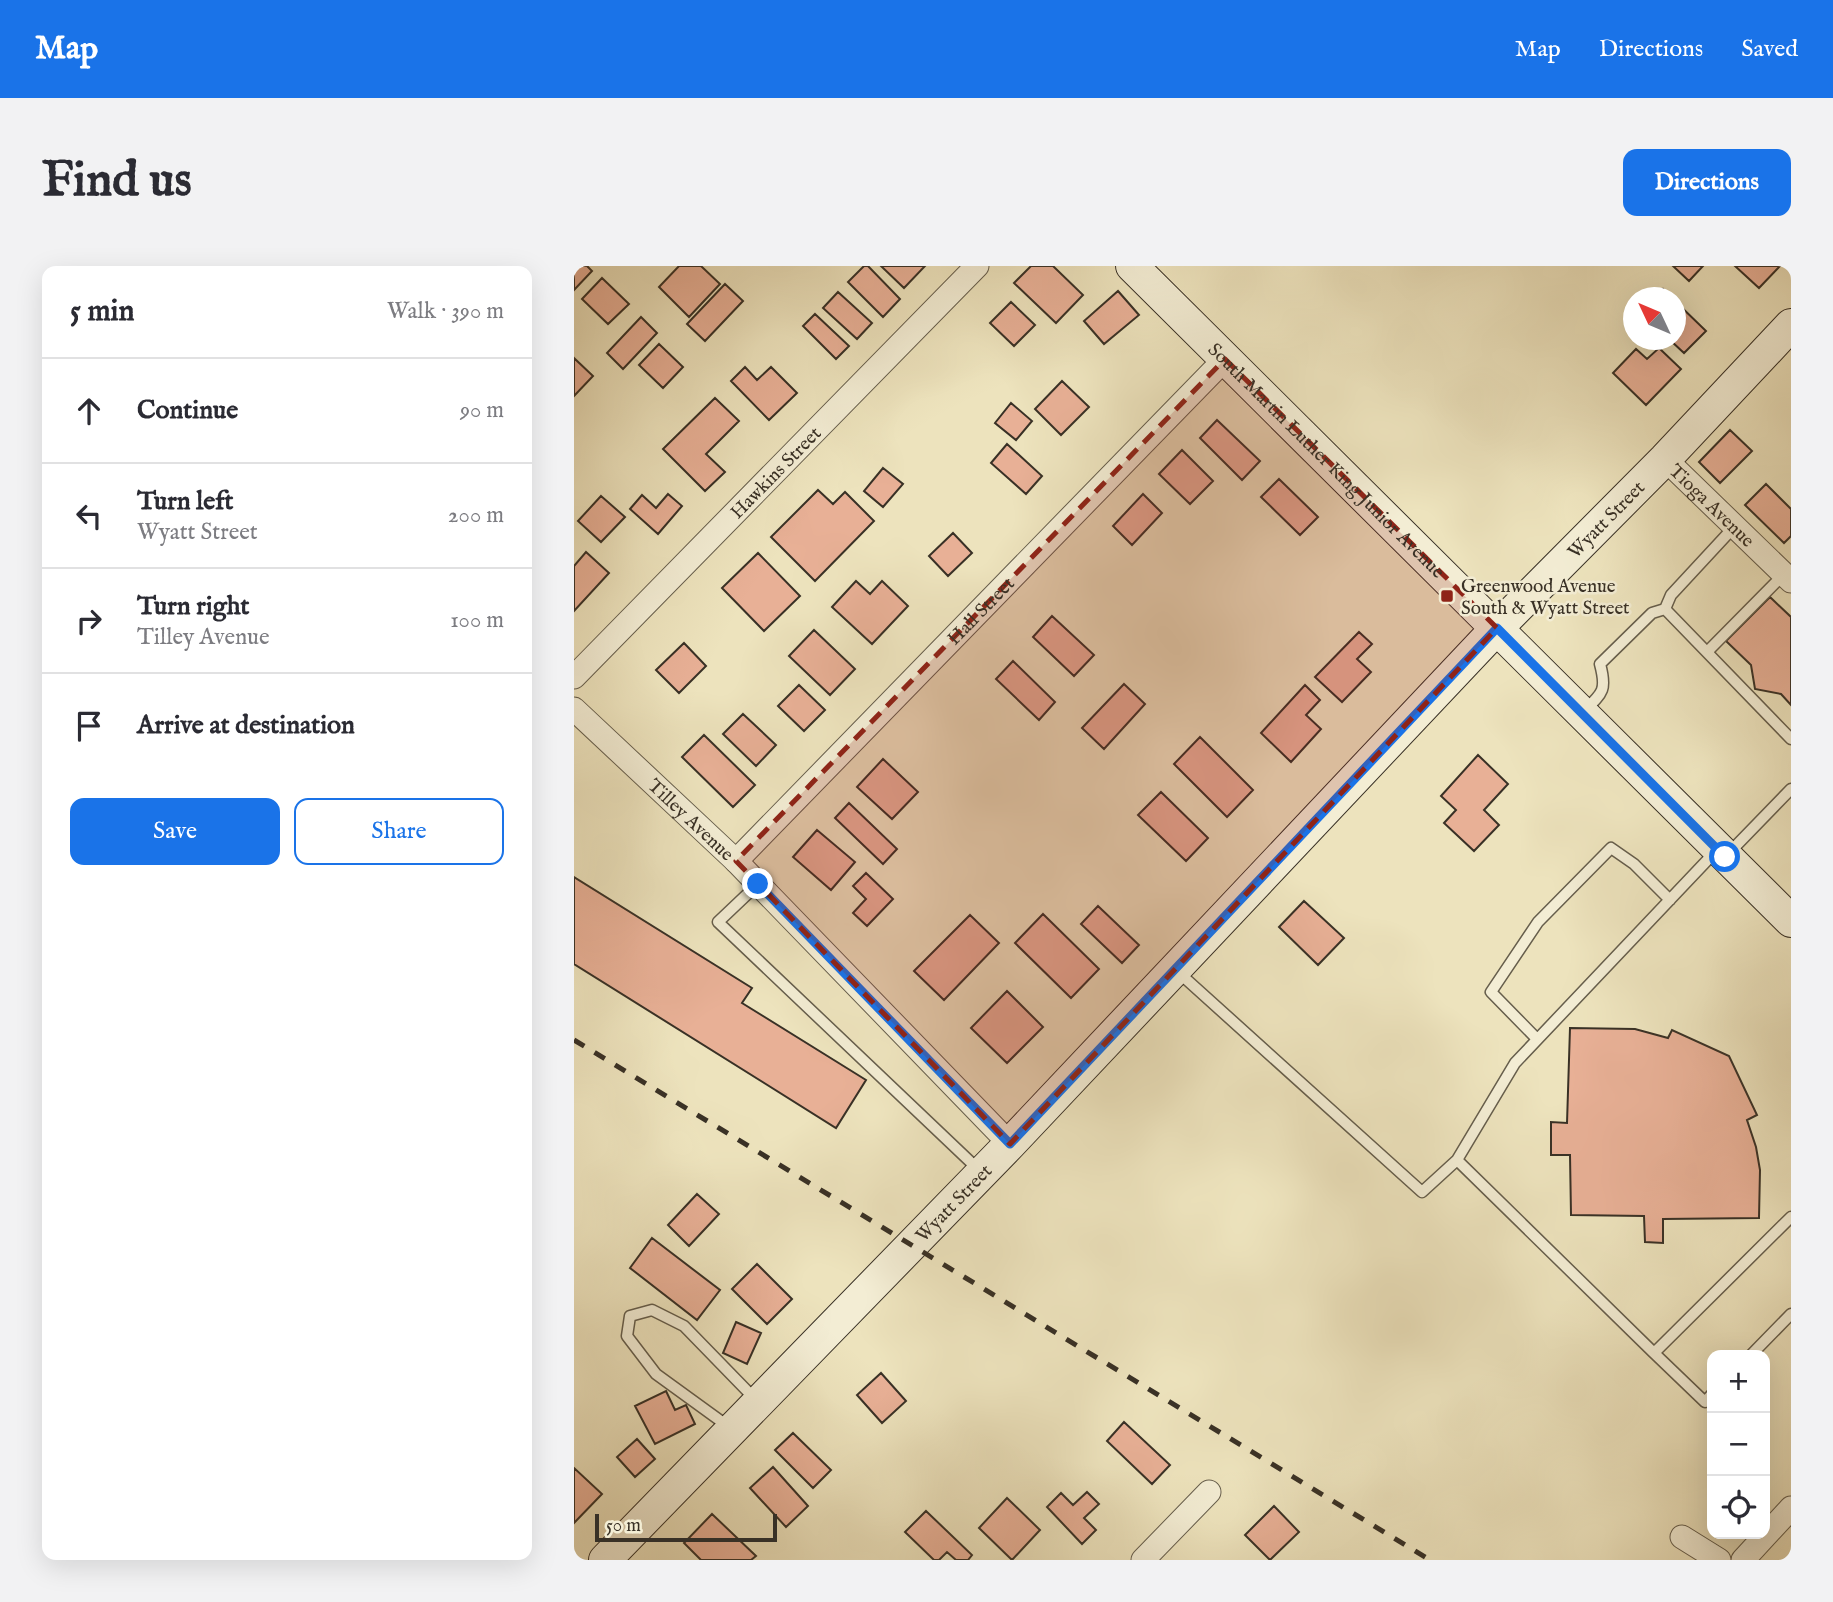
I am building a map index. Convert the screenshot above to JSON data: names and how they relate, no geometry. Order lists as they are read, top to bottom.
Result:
{
  "streets": {
    "street": [
      "South Martin Luther King Junior Avenue",
      "Hawkins Street",
      "Tioga Avenue",
      "Wyatt Street",
      "Hall Street",
      "Tilley Avenue"
    ]
  },
  "crossings": [
    ["South Martin Luther King Junior Avenue", "Wyatt Street"],
    ["South Martin Luther King Junior Avenue", "Hall Street"],
    ["Tioga Avenue", "Wyatt Street"],
    ["Wyatt Street", "Tilley Avenue"],
    ["Hall Street", "Tilley Avenue"]
  ],
  "places": {
    "transit": ["Greenwood Avenue South & Wyatt Street"]
  },
  "scale_bar": "50 m",
  "north": "top left",
  "page": {
    "header": "Map",
    "nav": ["Map", "Directions", "Saved"],
    "buttons": [
      "Directions",
      ["Save", "Share"]
    ],
    "title": "Find us",
    "heading": ["5 min", "Walk · 390 m"],
    "list": [
      ["Continue", "90 m"],
      ["Turn left", "Wyatt Street", "200 m"],
      ["Turn right", "Tilley Avenue", "100 m"],
      "Arrive at destination"
    ],
    "map_buttons": ["+", "−"],
    "scale": "50 m"
  }
}
